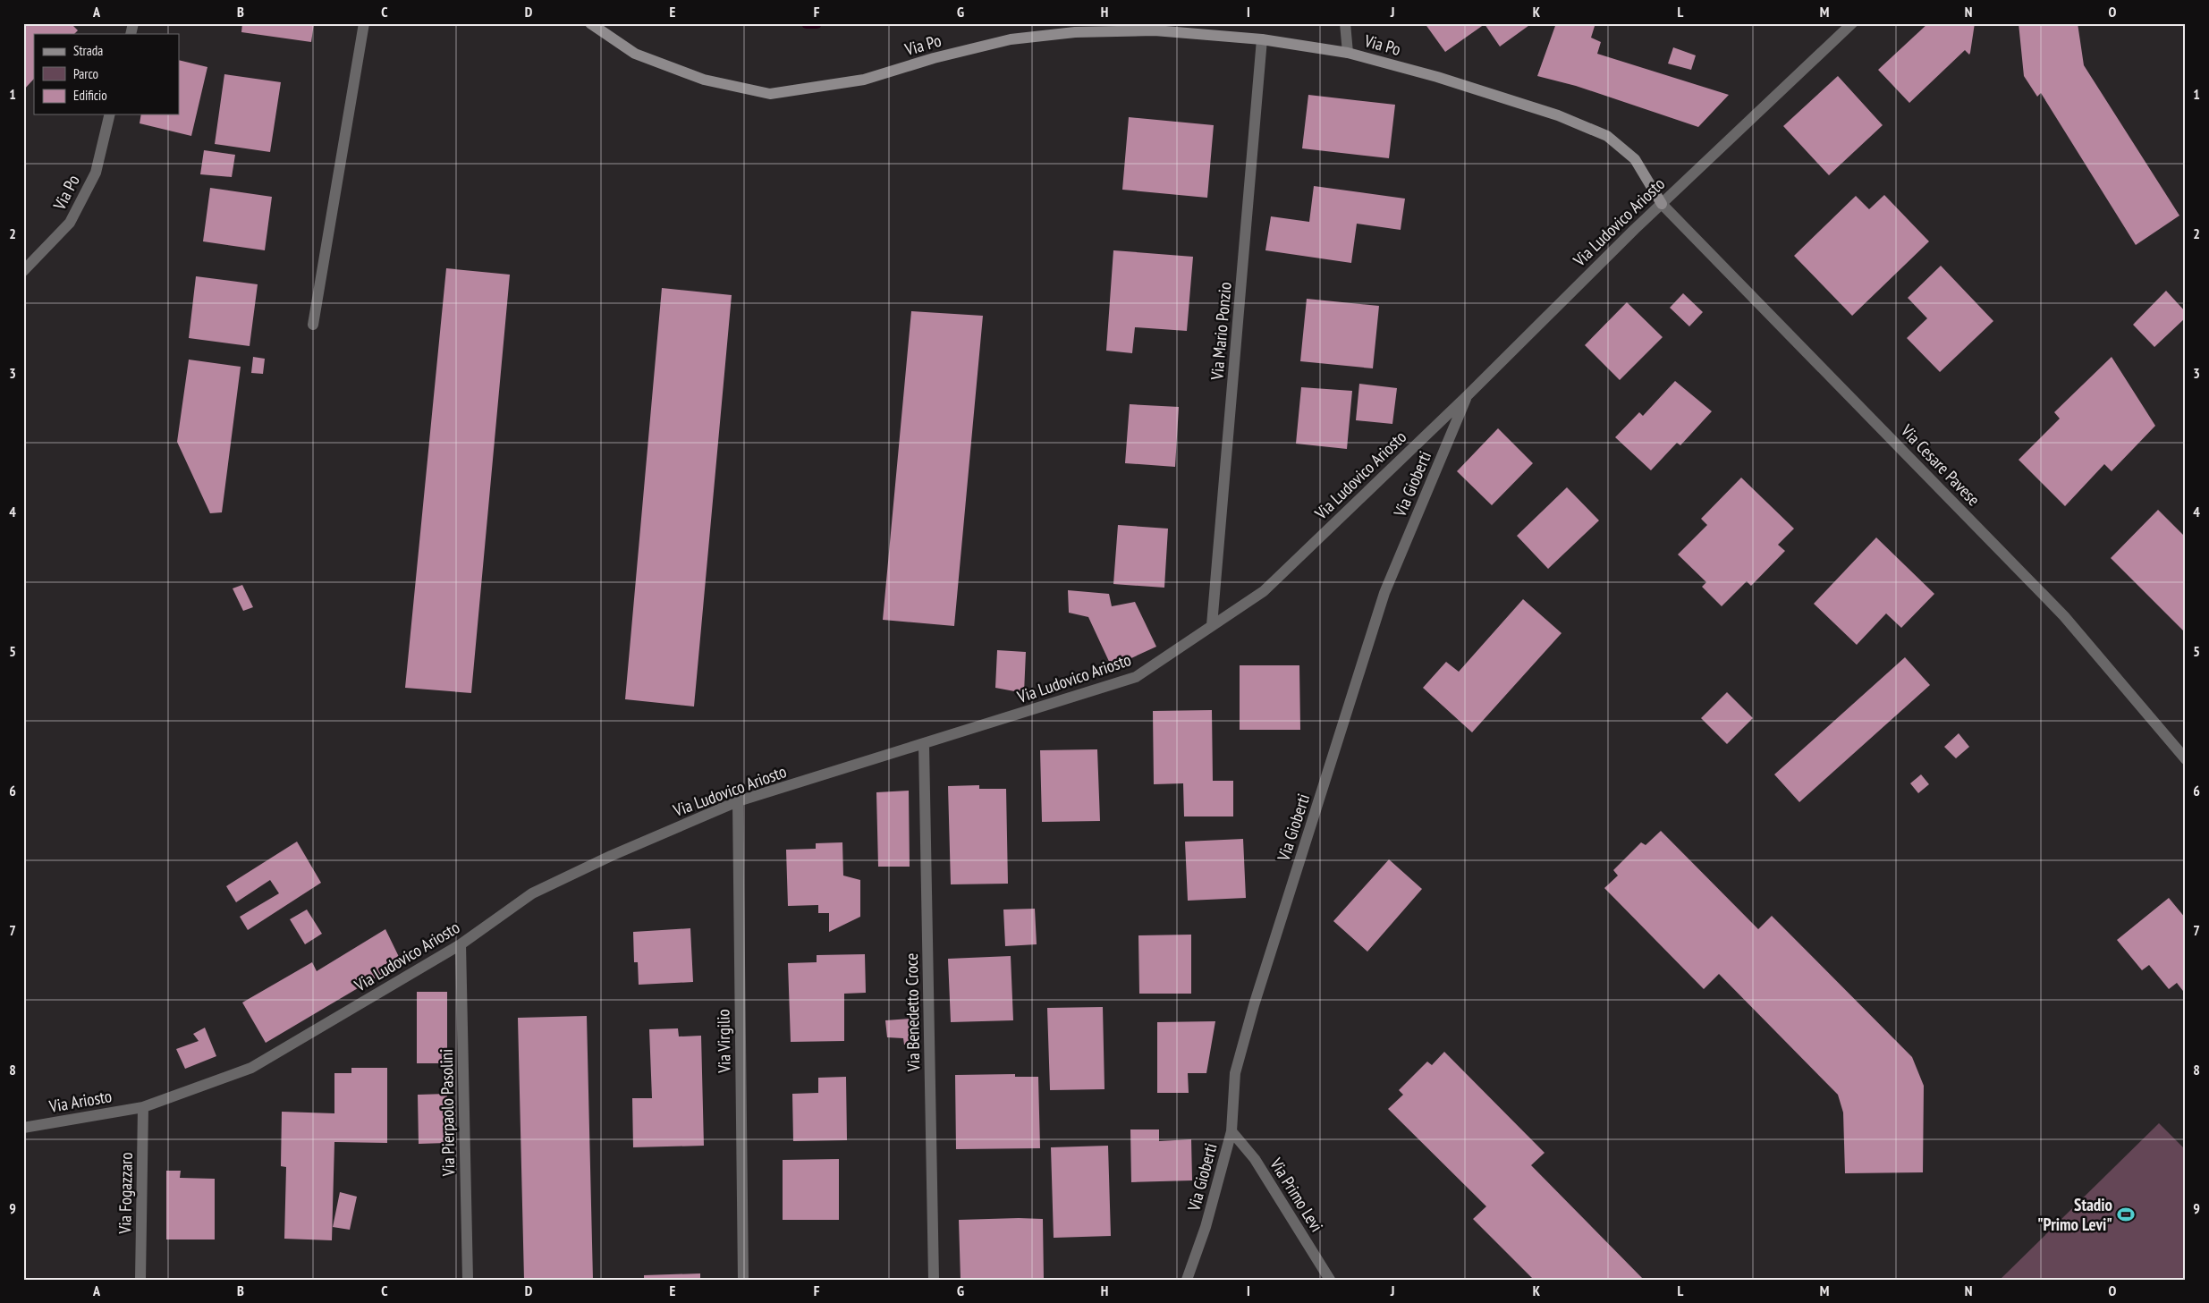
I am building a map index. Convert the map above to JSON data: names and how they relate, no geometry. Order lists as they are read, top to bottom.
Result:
{
  "streets": {
    "street": [
      "Via Po",
      "Via Ludovico Ariosto",
      "Via Mario Ponzio",
      "Via Cesare Pavese",
      "Via Gioberti",
      "Via Benedetto Croce",
      "Via Virgilio",
      "Via Ariosto",
      "Via Pierpaolo Pasolini",
      "Via Fogazzaro",
      "Via Primo Levi"
    ]
  },
  "crossings": [
    ["Via Po", "Via Ludovico Ariosto"],
    ["Via Po", "Via Mario Ponzio"],
    ["Via Po", "Via Cesare Pavese"],
    ["Via Ludovico Ariosto", "Via Mario Ponzio"],
    ["Via Ludovico Ariosto", "Via Cesare Pavese"],
    ["Via Ludovico Ariosto", "Via Gioberti"],
    ["Via Ludovico Ariosto", "Via Benedetto Croce"],
    ["Via Ludovico Ariosto", "Via Virgilio"],
    ["Via Ludovico Ariosto", "Via Ariosto"],
    ["Via Ludovico Ariosto", "Via Pierpaolo Pasolini"],
    ["Via Ludovico Ariosto", "Via Fogazzaro"],
    ["Via Gioberti", "Via Primo Levi"],
    ["Via Ariosto", "Via Fogazzaro"]
  ],
  "places": {
    "sports": ["Stadio \"Primo Levi\""]
  },
  "legend": ["Strada", "Parco", "Edificio"],
  "grid": {
    "columns": [
      "A",
      "B",
      "C",
      "D",
      "E",
      "F",
      "G",
      "H",
      "I",
      "J",
      "K",
      "L",
      "M",
      "N",
      "O"
    ],
    "rows": [
      "1",
      "2",
      "3",
      "4",
      "5",
      "6",
      "7",
      "8",
      "9"
    ]
  }
}
